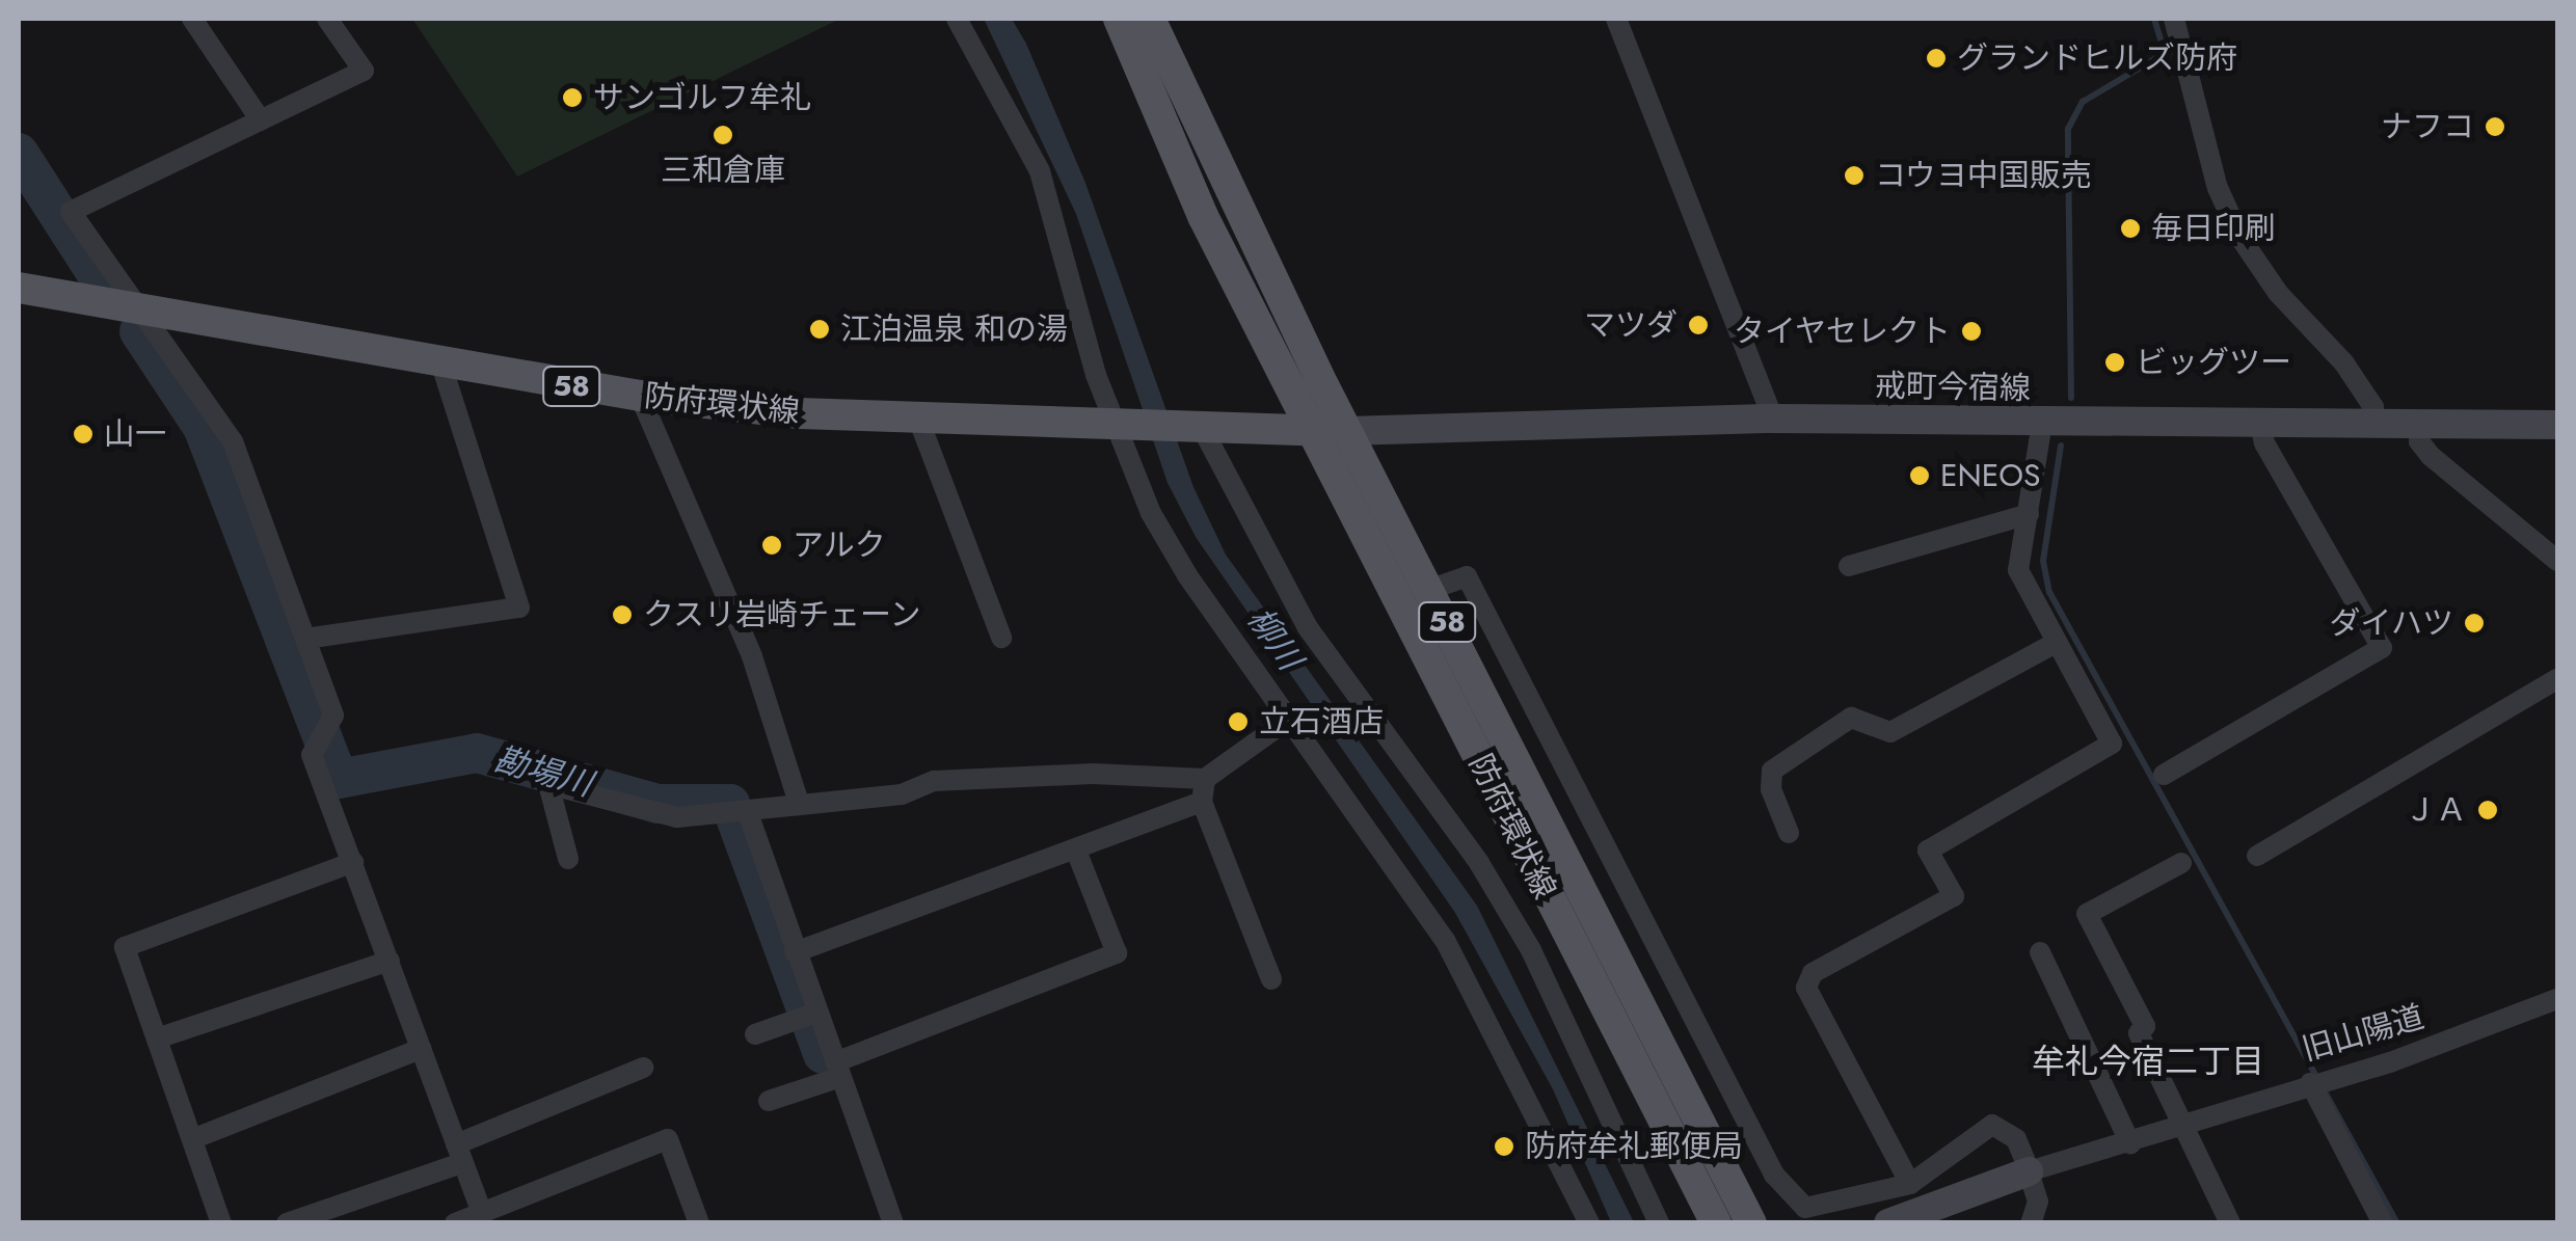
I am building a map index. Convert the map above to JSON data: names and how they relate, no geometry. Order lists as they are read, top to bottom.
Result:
{
  "streets": {
    "main road": ["58", "防府環状線"],
    "street": ["戒町今宿線", "旧山陽道"]
  },
  "crossings": [
    ["戒町今宿線", "防府環状線"]
  ],
  "districts": ["牟礼今宿二丁目"],
  "water": ["柳川", "勘場川"],
  "places": [
    "グランドヒルズ防府",
    "サンゴルフ牟礼",
    "ナフコ",
    "三和倉庫",
    "コウヨ中国販売",
    "毎日印刷",
    "マツダ",
    "江泊温泉 和の湯",
    "タイヤセレクト",
    "ビッグツー",
    "山一",
    "ENEOS",
    "アルク",
    "クスリ岩崎チェーン",
    "ダイハツ",
    "立石酒店",
    "ＪＡ",
    "防府牟礼郵便局"
  ]
}
